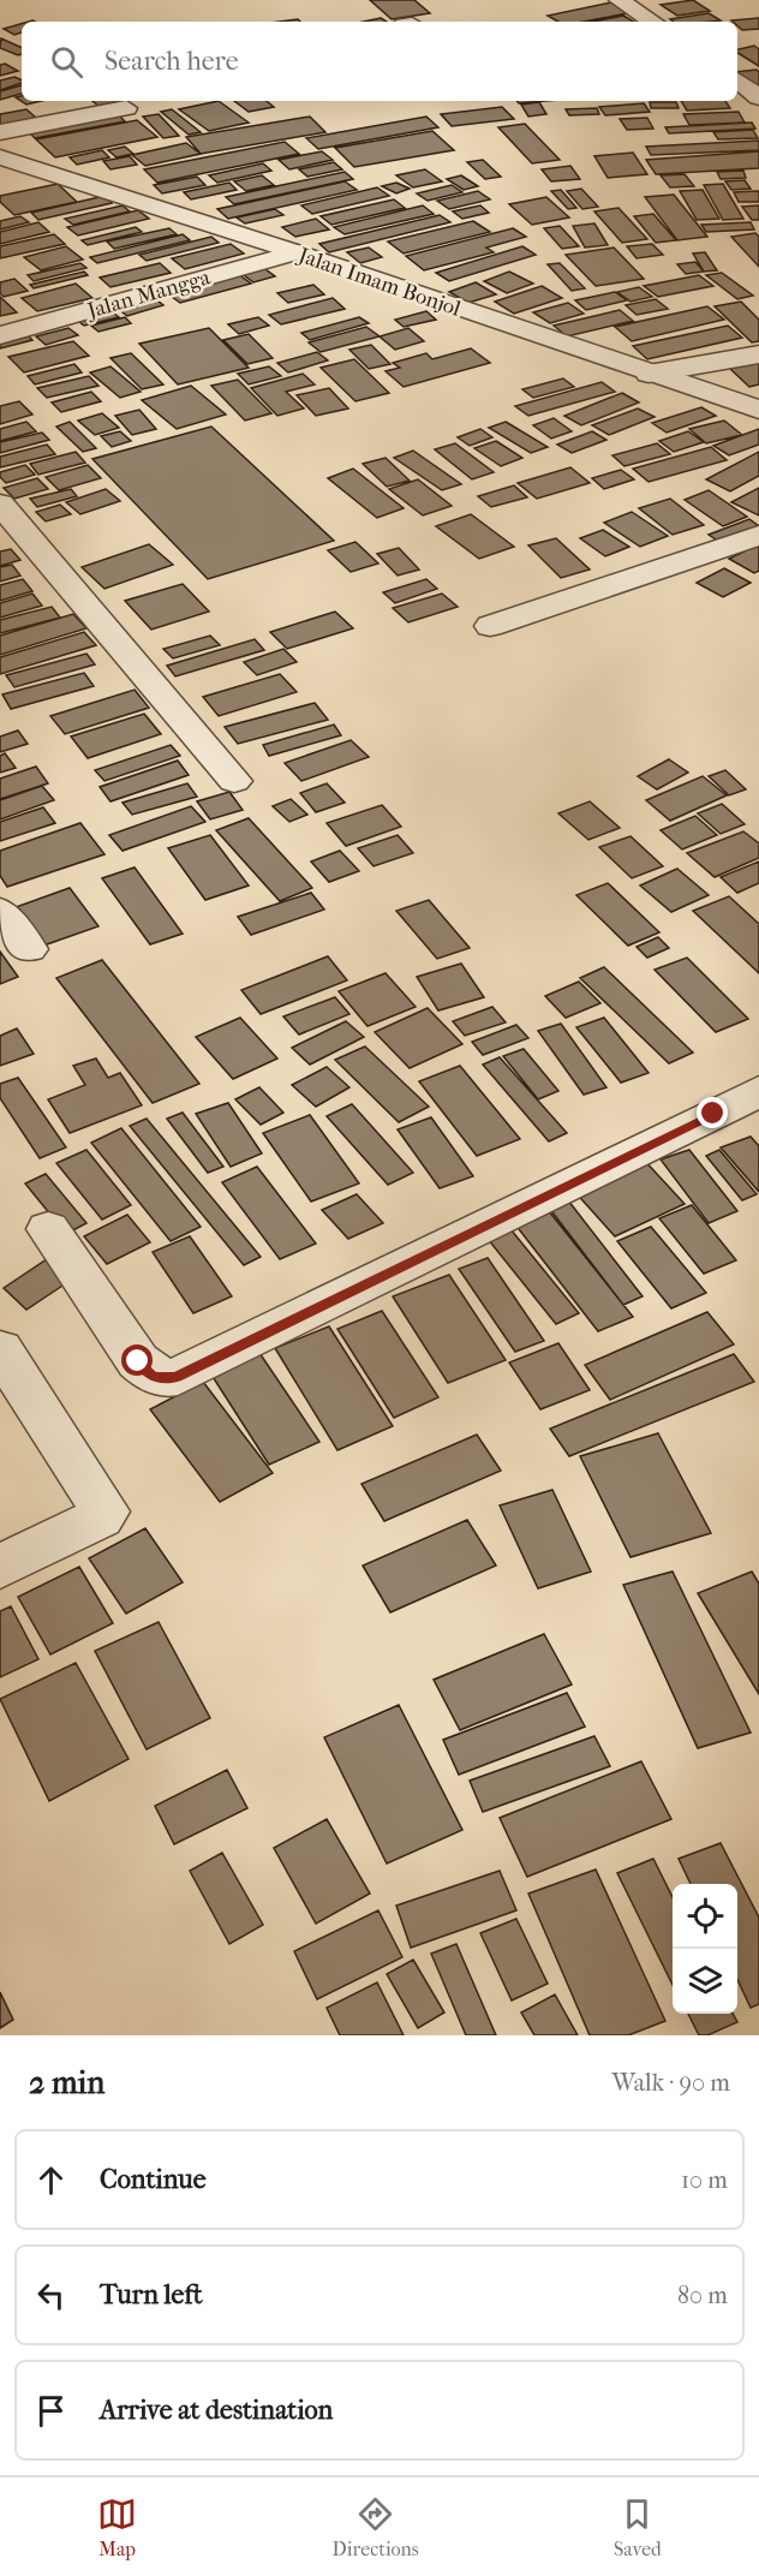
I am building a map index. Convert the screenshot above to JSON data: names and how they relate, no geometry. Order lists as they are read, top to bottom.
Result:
{
  "streets": {
    "street": ["Jalan Imam Bonjol", "Jalan Mangga"]
  },
  "crossings": [
    ["Jalan Imam Bonjol", "Jalan Mangga"]
  ],
  "page": {
    "search": "Search here",
    "heading": ["2 min", "Walk · 90 m"],
    "list": [
      ["Continue", "10 m"],
      ["Turn left", "80 m"],
      "Arrive at destination"
    ],
    "nav": ["Map", "Directions", "Saved"]
  }
}
